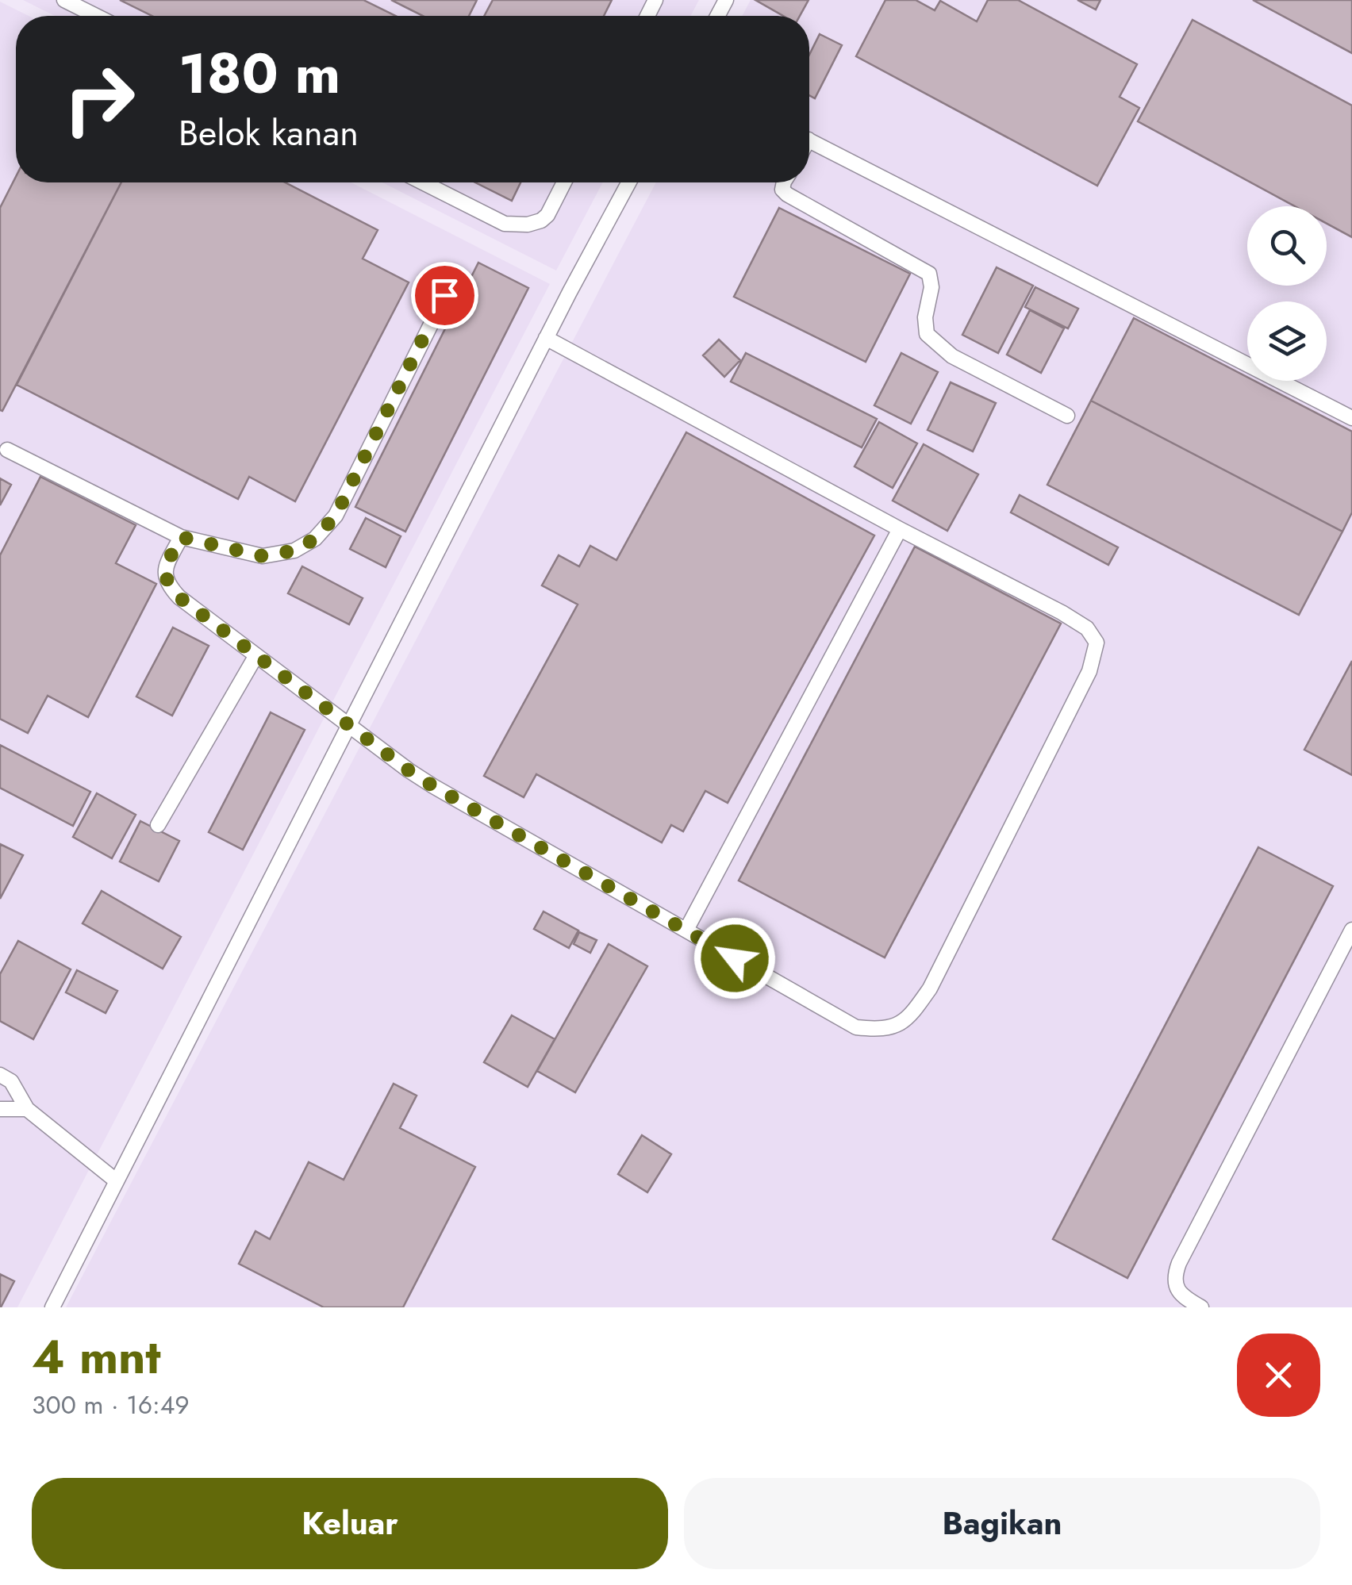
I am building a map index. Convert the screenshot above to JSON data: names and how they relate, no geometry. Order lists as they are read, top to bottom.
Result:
{
  "page": {
    "turn": ["180 m", "Belok kanan"],
    "heading": ["4 mnt", "300 m · 16:49"],
    "buttons": ["Keluar", "Bagikan"]
  }
}
